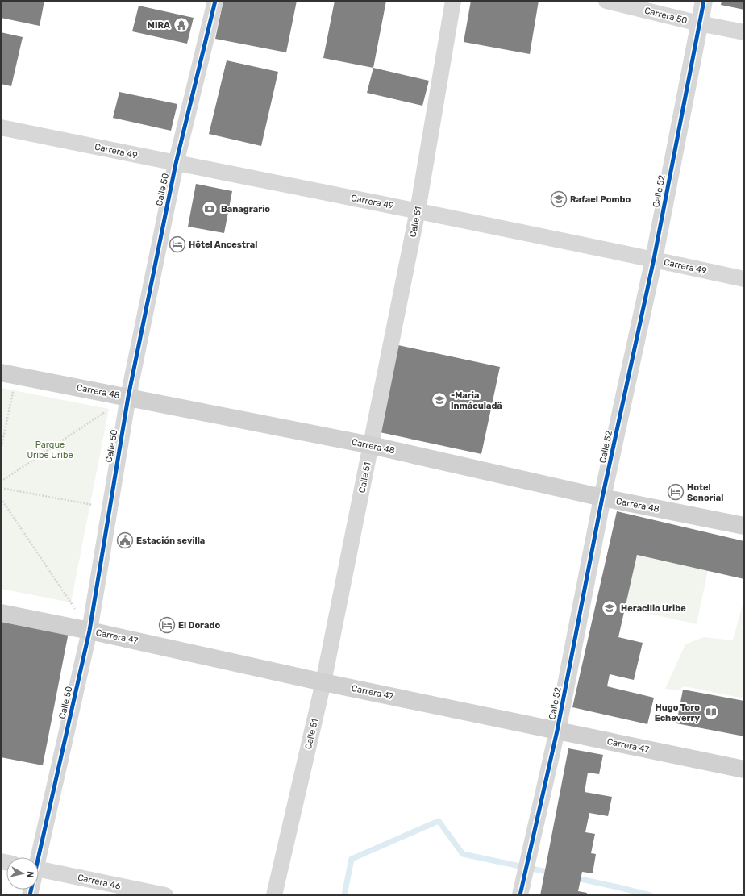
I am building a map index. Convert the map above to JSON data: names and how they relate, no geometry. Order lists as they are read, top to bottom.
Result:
{
  "streets": {
    "main road": ["Carrera 48", "Carrera 47"],
    "street": [
      "Carrera 50",
      "Carrera 49",
      "Calle 50",
      "Calle 52",
      "Calle 51",
      "Carrera 46"
    ]
  },
  "crossings": [
    ["Carrera 50", "Calle 52"],
    ["Carrera 49", "Calle 50"],
    ["Carrera 49", "Calle 52"],
    ["Carrera 49", "Calle 51"],
    ["Calle 50", "Carrera 48"],
    ["Calle 50", "Carrera 47"],
    ["Calle 52", "Carrera 48"],
    ["Calle 52", "Carrera 47"],
    ["Calle 51", "Carrera 48"],
    ["Calle 51", "Carrera 47"]
  ],
  "parks": ["Parque Uribe Uribe"],
  "places": {
    "temple": ["MIRA"],
    "school or university": ["Rafael Pombo", "-Maria Inmáculadä", "Heracilio Uribe"],
    "bank": ["Banagrario"],
    "hotel": ["Hôtel Ancestral", "Hotel Senorial", "El Dorado"],
    "public building": ["Estación sevilla"],
    "library": ["Hugo Toro Echeverry"]
  },
  "north": "right"
}
